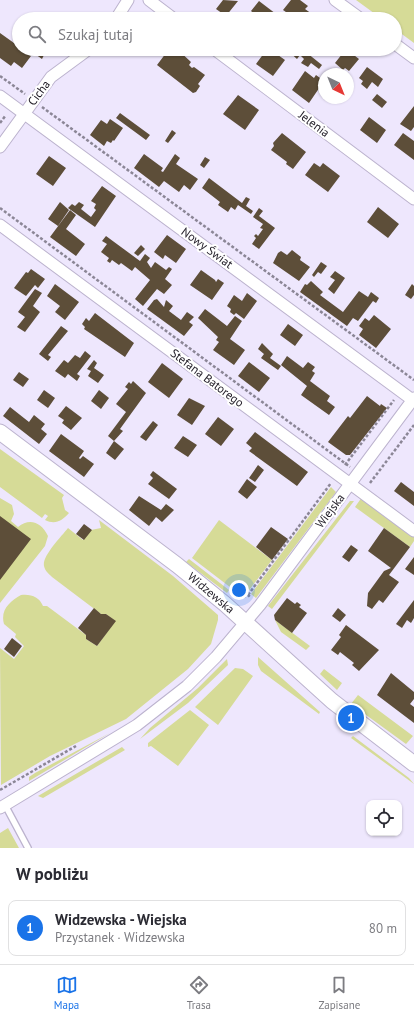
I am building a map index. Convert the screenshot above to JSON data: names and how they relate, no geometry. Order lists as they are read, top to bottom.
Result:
{
  "streets": {
    "street": [
      "Cicha",
      "Jelenia",
      "Nowy Świat",
      "Stefana Batorego",
      "Wiejska",
      "Widzewska"
    ]
  },
  "crossings": [
    ["Cicha", "Nowy Świat"],
    ["Nowy Świat", "Wiejska"],
    ["Stefana Batorego", "Wiejska"],
    ["Wiejska", "Widzewska"]
  ],
  "north": "bottom right",
  "page": {
    "search": "Szukaj tutaj",
    "pins": "1",
    "heading": "W pobliżu",
    "list": [
      {
        "mark": "1",
        "name": "Widzewska - Wiejska",
        "note": "Przystanek · Widzewska",
        "value": "80 m"
      }
    ],
    "nav": ["Mapa", "Trasa", "Zapisane"]
  }
}
